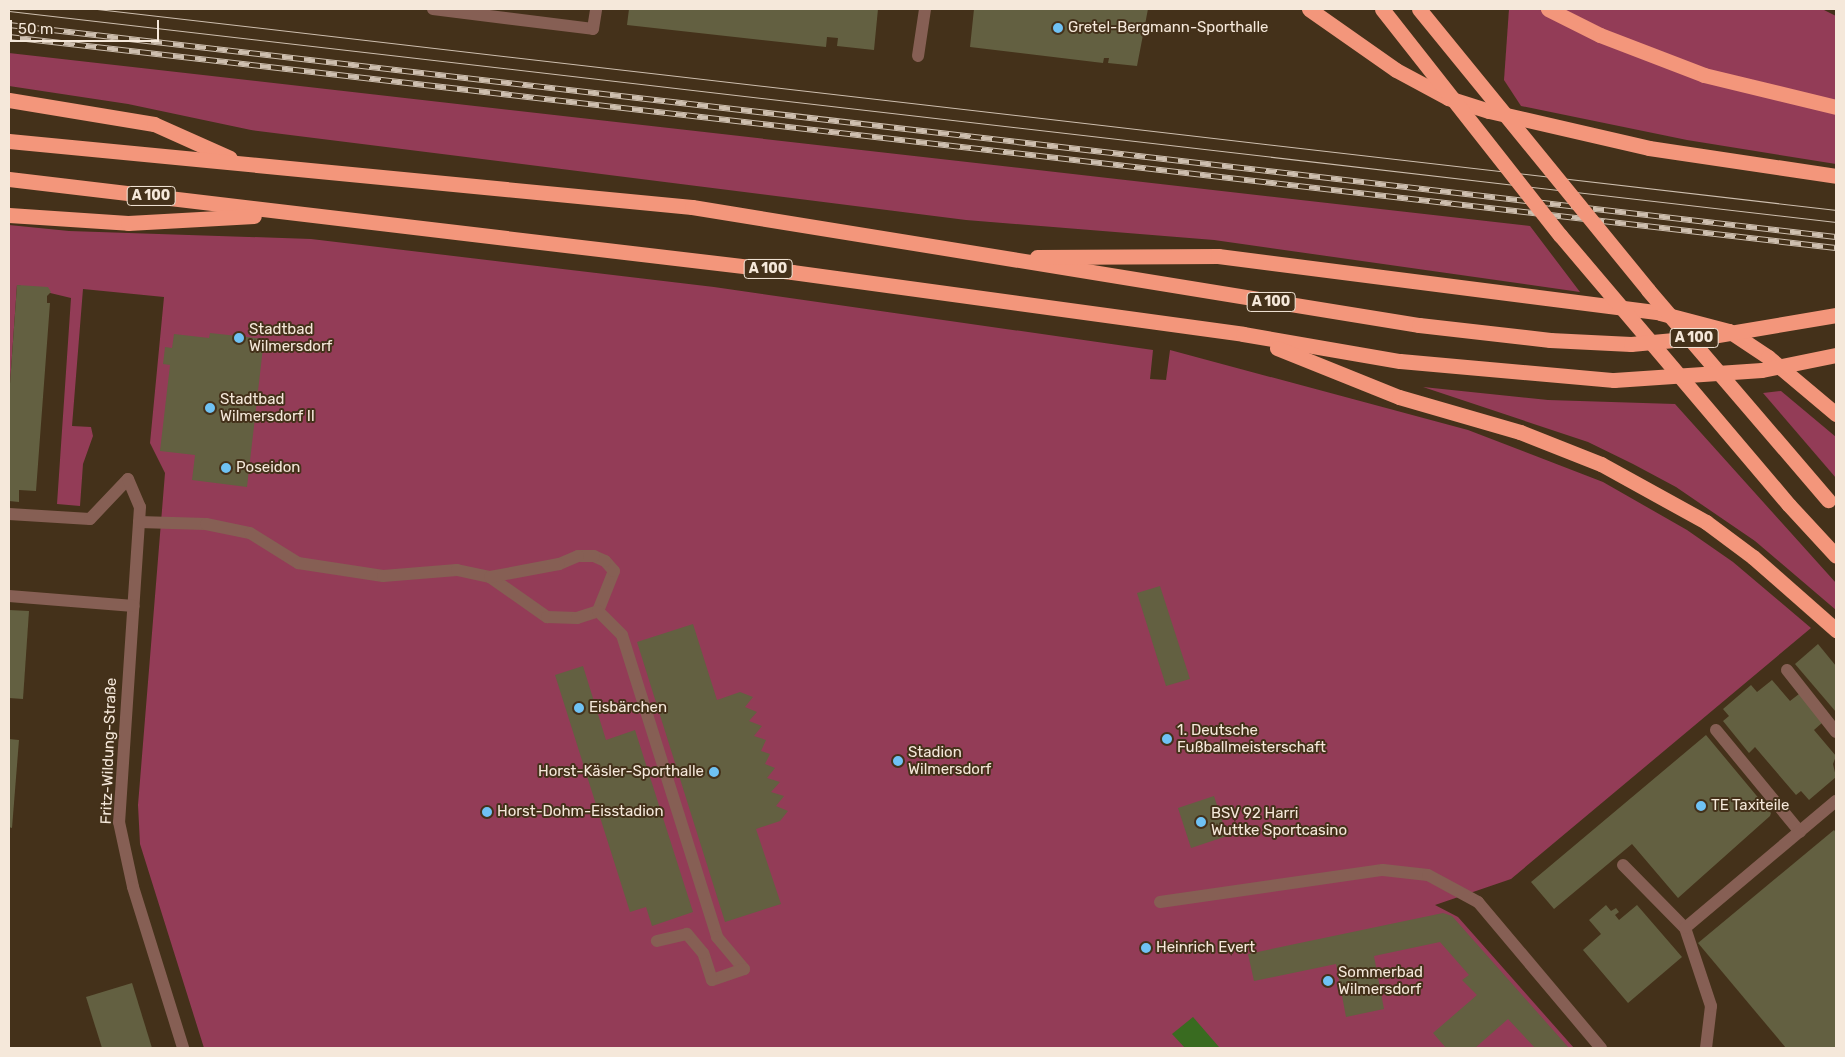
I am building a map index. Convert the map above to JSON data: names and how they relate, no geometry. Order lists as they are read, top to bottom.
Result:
{
  "streets": {
    "highway": ["A 100"],
    "street": ["Fritz-Wildung-Straße"]
  },
  "places": [
    "Gretel-Bergmann-Sporthalle",
    "Stadtbad Wilmersdorf",
    "Stadtbad Wilmersdorf II",
    "Poseidon",
    "Eisbärchen",
    "1. Deutsche Fußballmeisterschaft",
    "Stadion Wilmersdorf",
    "Horst-Käsler-Sporthalle",
    "TE Taxiteile",
    "Horst-Dohm-Eisstadion",
    "BSV 92 Harri Wuttke Sportcasino",
    "Heinrich Evert",
    "Sommerbad Wilmersdorf"
  ],
  "scale_bar": "50 m"
}
